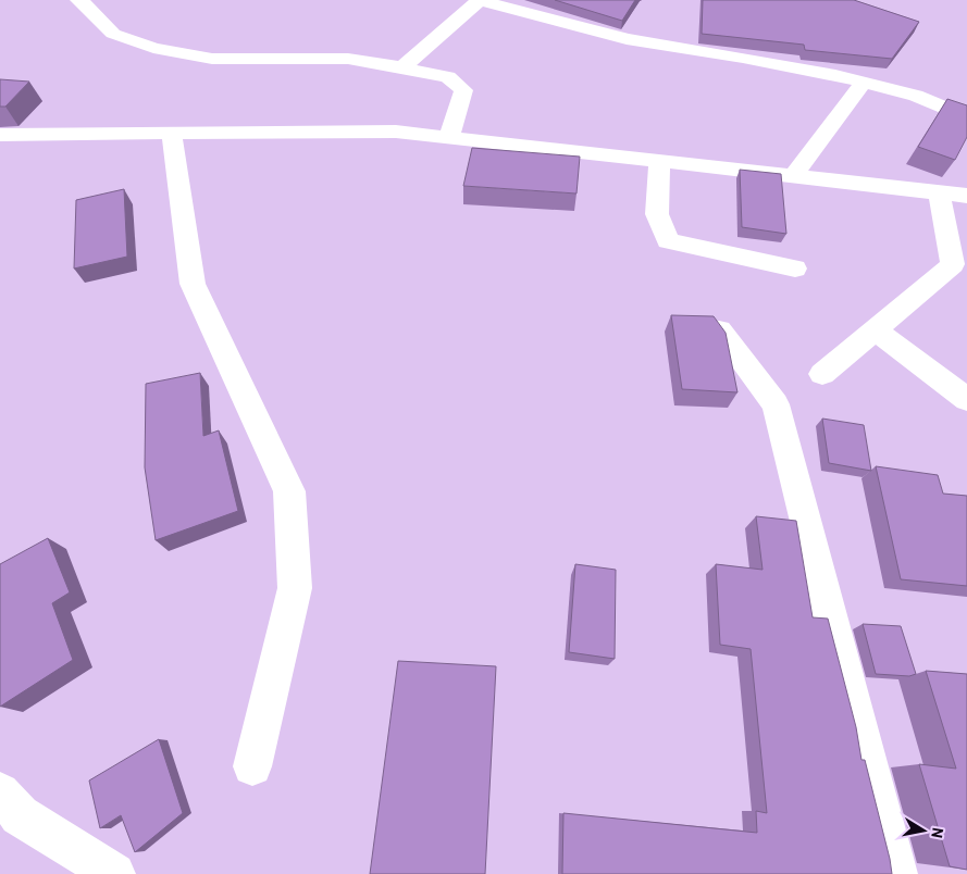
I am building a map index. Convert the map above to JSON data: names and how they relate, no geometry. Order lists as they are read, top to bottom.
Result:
{
  "north": "right"
}
